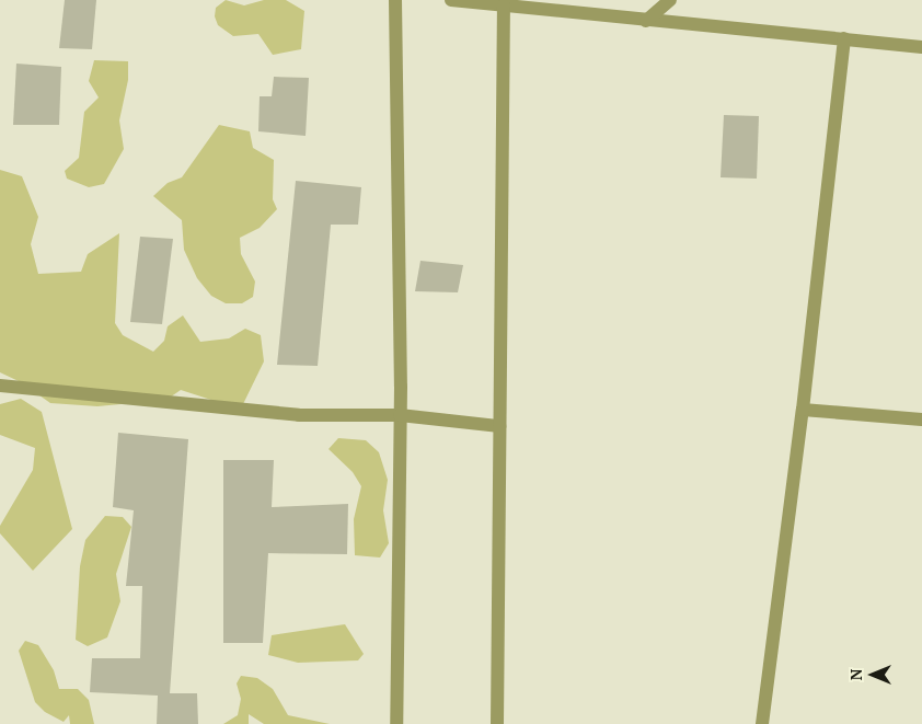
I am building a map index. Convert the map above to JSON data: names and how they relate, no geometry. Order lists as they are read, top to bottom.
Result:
{
  "north": "left"
}
